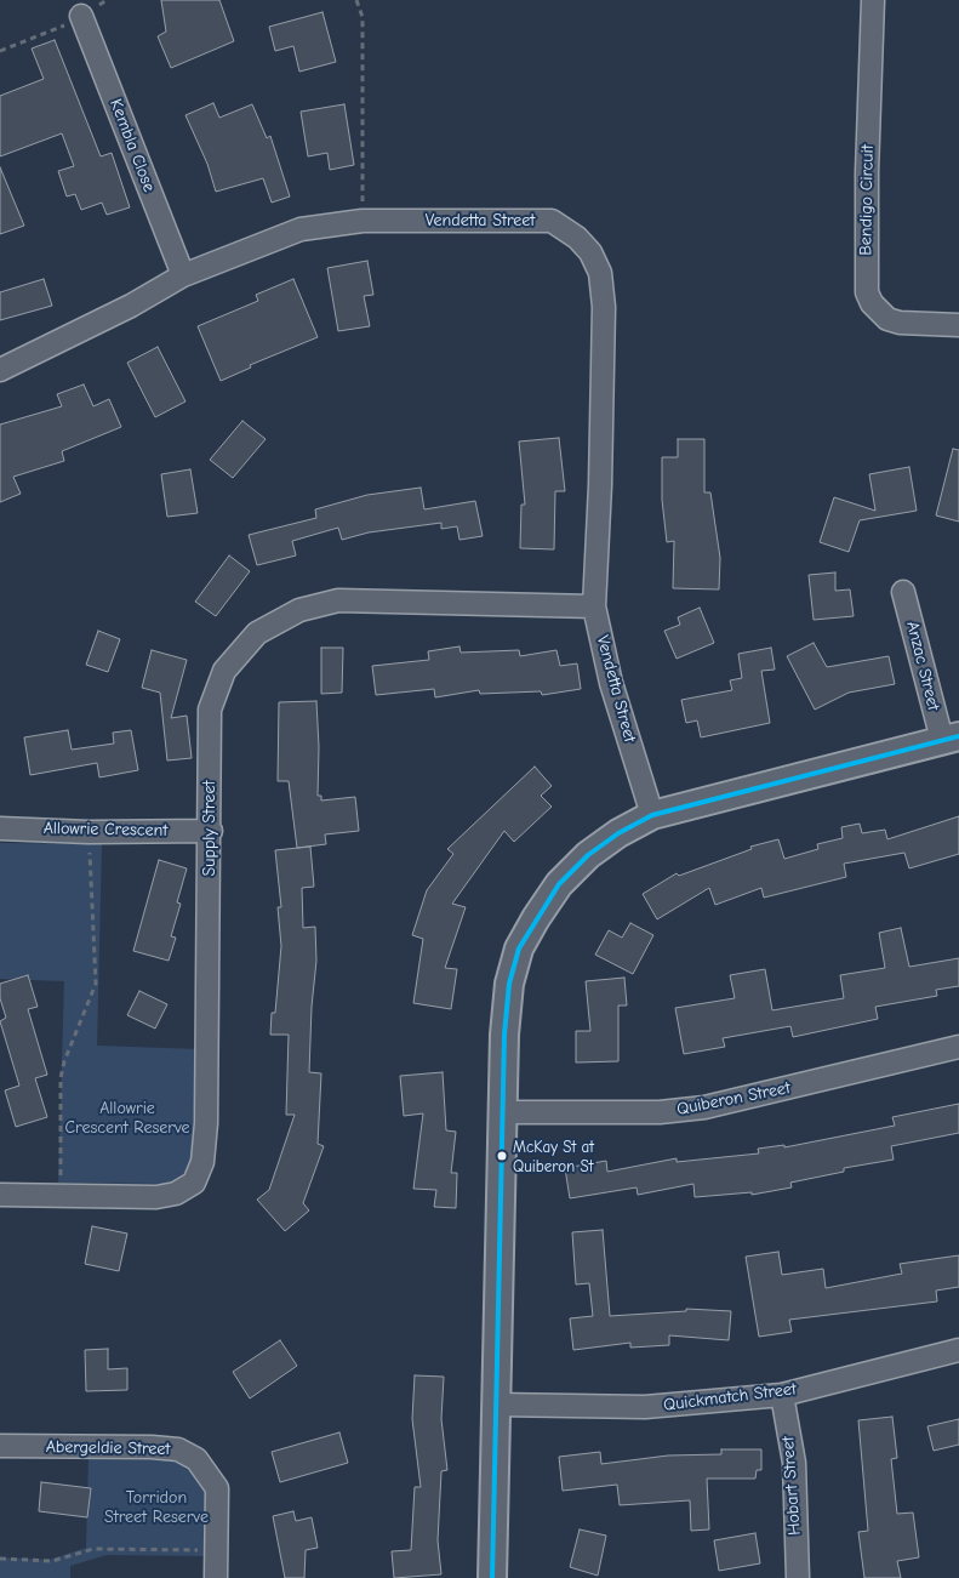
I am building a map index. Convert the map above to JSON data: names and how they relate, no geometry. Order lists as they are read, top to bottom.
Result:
{
  "streets": {
    "street": [
      "Kembla Close",
      "Bendigo Circuit",
      "Vendetta Street",
      "Anzac Street",
      "Supply Street",
      "Allowrie Crescent",
      "Quiberon Street",
      "Quickmatch Street",
      "Abergeldie Street",
      "Hobart Street"
    ]
  },
  "crossings": [
    ["Kembla Close", "Vendetta Street"],
    ["Vendetta Street", "Supply Street"],
    ["Supply Street", "Allowrie Crescent"],
    ["Quickmatch Street", "Hobart Street"]
  ],
  "parks": ["Allowrie Crescent Reserve", "Torridon Street Reserve"],
  "places": ["McKay St at Quiberon St"]
}
